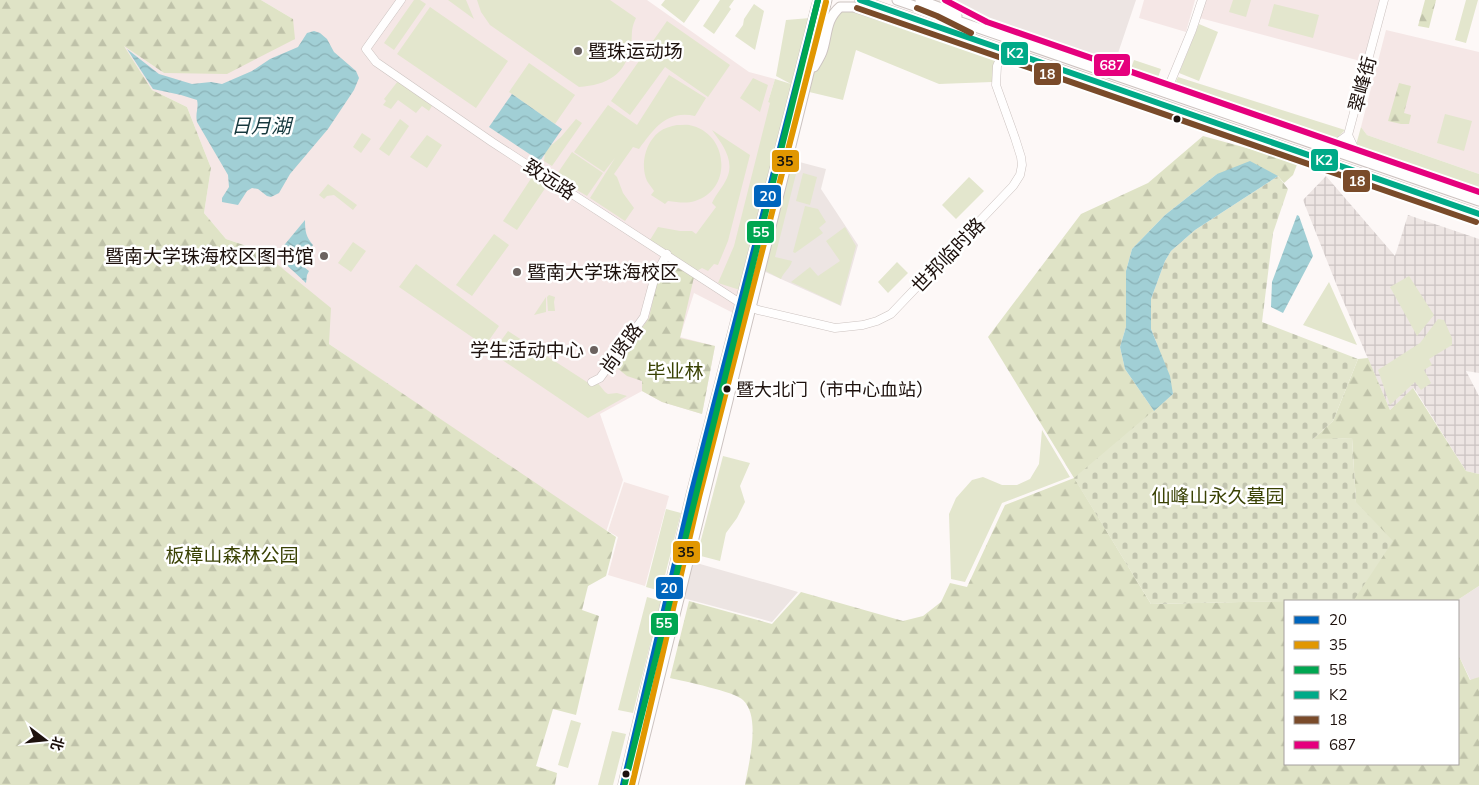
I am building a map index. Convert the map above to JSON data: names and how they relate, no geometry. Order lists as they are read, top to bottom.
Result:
{
  "streets": {
    "street": [
      "翠峰街",
      "致远路",
      "世邦临时路",
      "尚贤路"
    ]
  },
  "crossings": [
    ["致远路", "世邦临时路"],
    ["致远路", "尚贤路"]
  ],
  "water": ["日月湖"],
  "parks": ["毕业林", "仙峰山永久墓园", "板樟山森林公园"],
  "places": [
    "暨珠运动场",
    "暨南大学珠海校区图书馆",
    "暨南大学珠海校区",
    "学生活动中心",
    "暨大北门（市中心血站）"
  ],
  "lines": [
    "transit line 20",
    "transit line 55",
    "transit line K2",
    "transit line 687",
    "transit line 35",
    "transit line 18"
  ],
  "legend": [
    "20",
    "35",
    "55",
    "K2",
    "18",
    "687"
  ],
  "north": "right"
}
